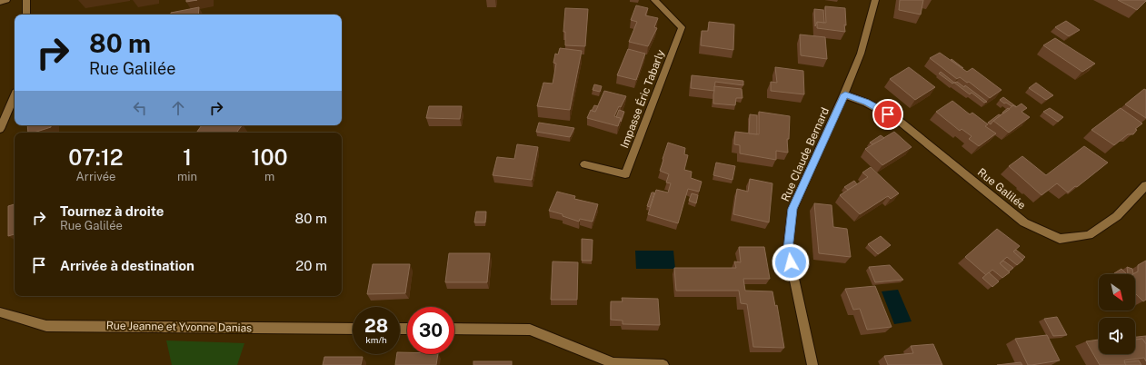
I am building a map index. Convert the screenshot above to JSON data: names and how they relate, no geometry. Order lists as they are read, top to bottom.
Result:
{
  "streets": {
    "street": [
      "Impasse Éric Tabarly",
      "Rue Claude Bernard",
      "Rue Galilée",
      "Rue Jeanne et Yvonne Danias"
    ]
  },
  "crossings": [
    ["Rue Claude Bernard", "Rue Galilée"]
  ],
  "north": "bottom right",
  "page": {
    "turn": ["80 m", "Rue Galilée"],
    "eta": [
      "07:12",
      "Arrivée",
      "1",
      "min",
      "100",
      "m"
    ],
    "list": [
      {
        "name": "Tournez à droite",
        "note": "Rue Galilée",
        "value": "80 m"
      },
      {
        "name": "Arrivée à destination",
        "value": "20 m"
      }
    ],
    "speed": "28 km/h",
    "limit": "30"
  }
}
